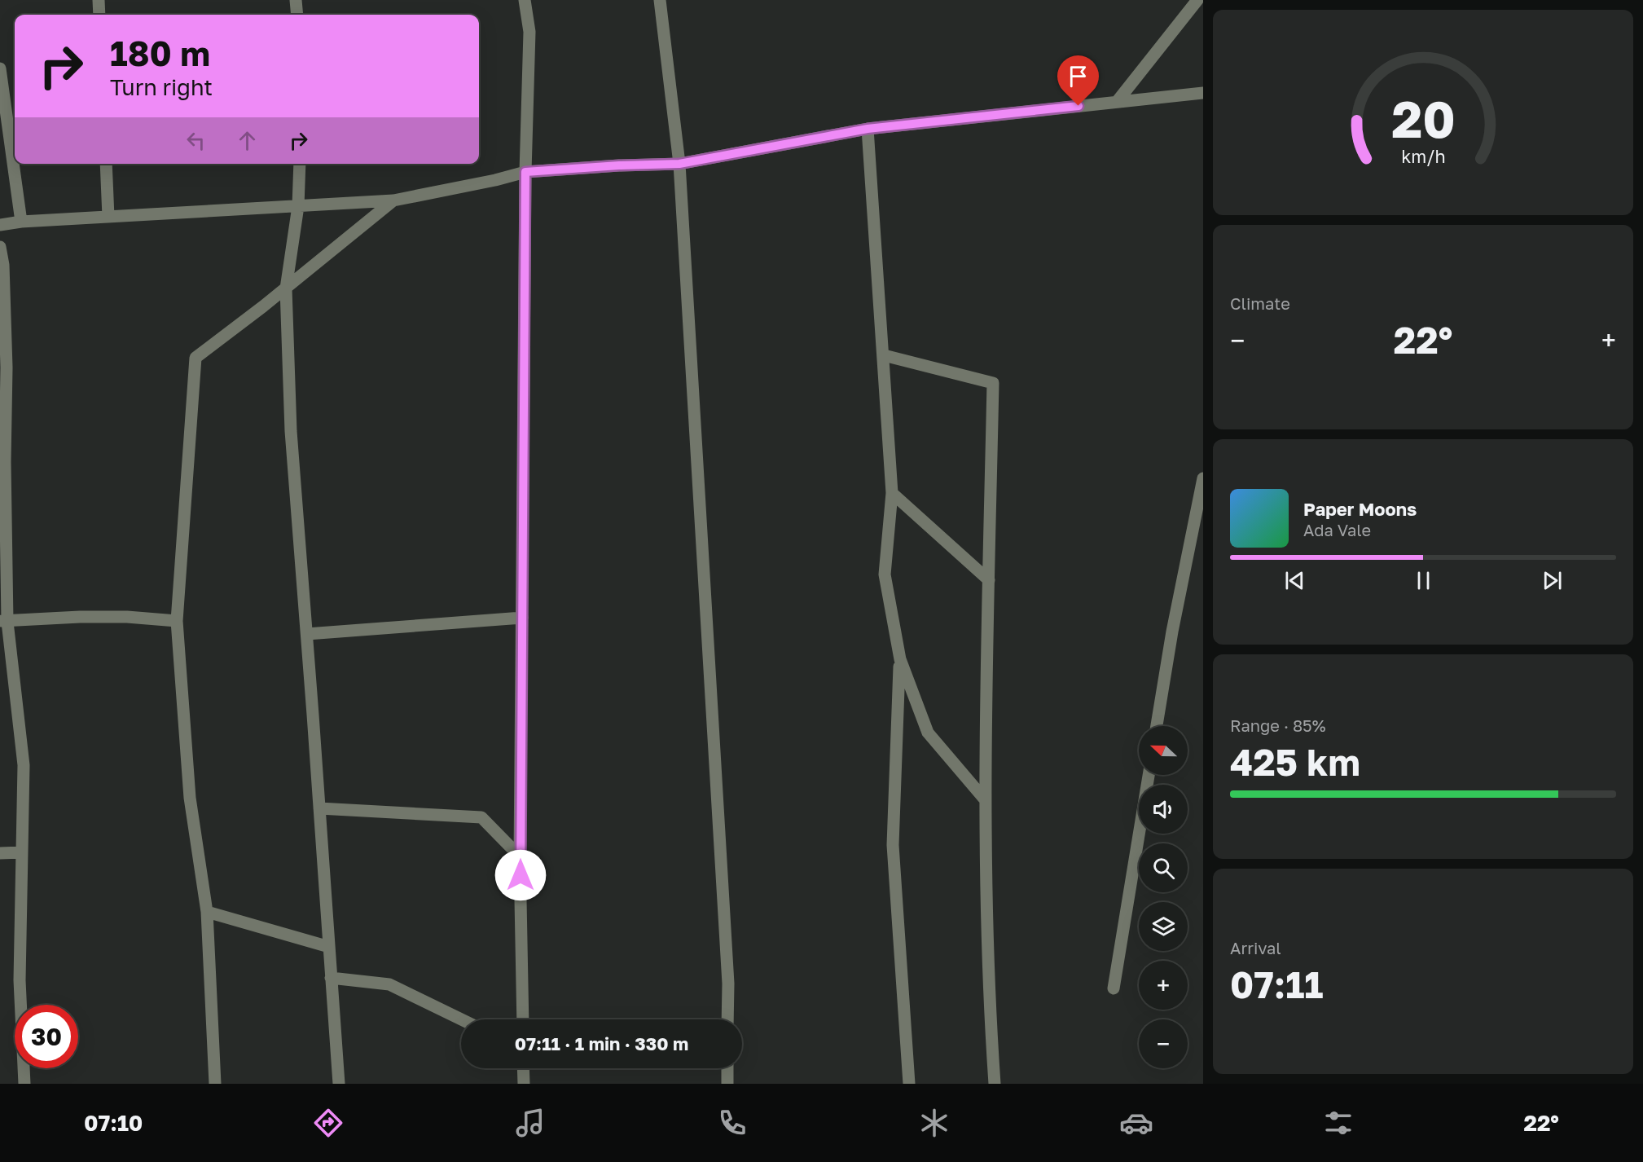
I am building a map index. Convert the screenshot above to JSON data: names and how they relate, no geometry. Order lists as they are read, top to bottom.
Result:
{
  "north": "left",
  "page": {
    "turn": ["180 m", "Turn right"],
    "tile": [
      "Climate",
      ["Range · 85%", "425 km"],
      ["Arrival", "07:11"]
    ],
    "heat": ["−", "22°", "+"],
    "song": ["Paper Moons", "Ada Vale"],
    "map_buttons": ["+", "−"],
    "limit": "30",
    "trip": "07:11 · 1 min · 330 m",
    "tabs": ["07:10", "22°"],
    "gauge": ["20", "km/h"]
  }
}
